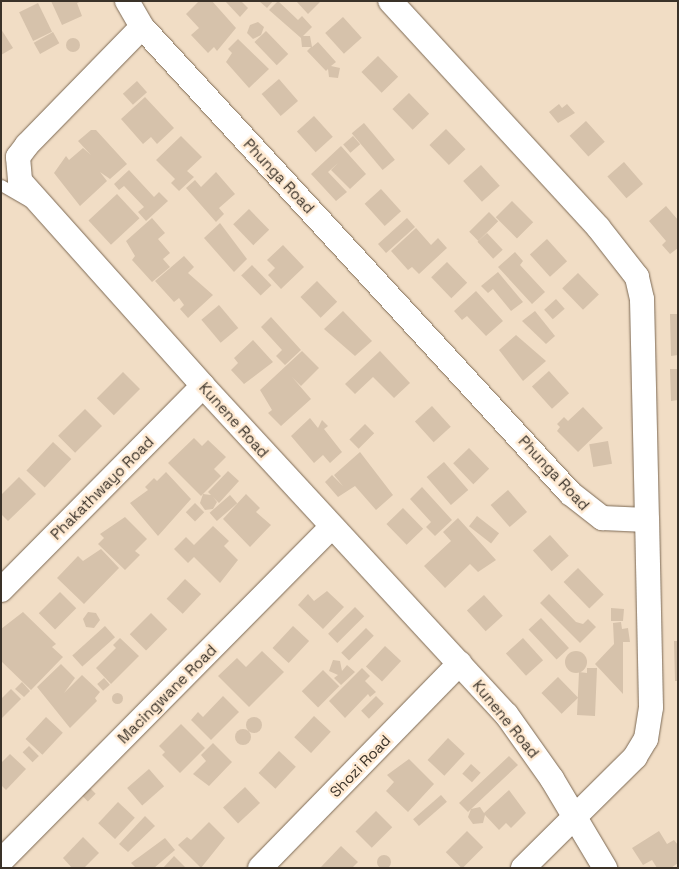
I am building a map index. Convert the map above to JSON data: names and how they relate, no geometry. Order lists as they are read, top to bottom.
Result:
{
  "streets": {
    "street": [
      "Phunga Road",
      "Kunene Road",
      "Phakathwayo Road",
      "Macingwane Road",
      "Shozi Road"
    ]
  },
  "crossings": [
    ["Phunga Road", "Kunene Road"],
    ["Kunene Road", "Phakathwayo Road"],
    ["Kunene Road", "Macingwane Road"],
    ["Kunene Road", "Shozi Road"]
  ]
}
